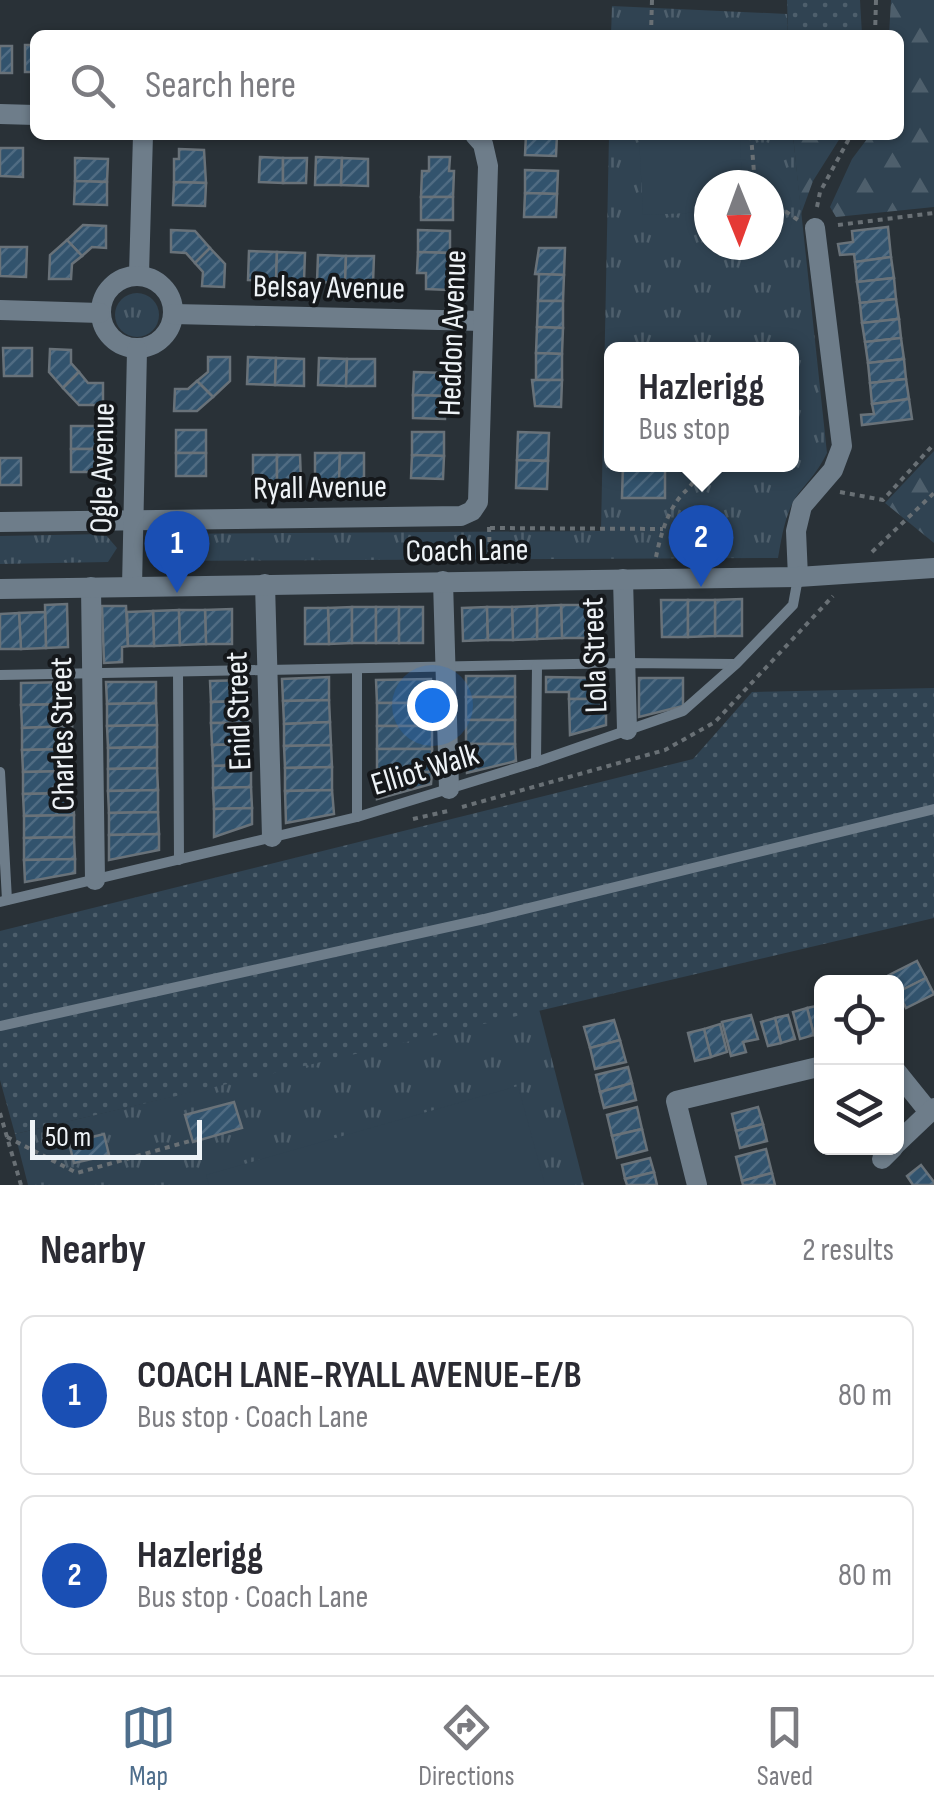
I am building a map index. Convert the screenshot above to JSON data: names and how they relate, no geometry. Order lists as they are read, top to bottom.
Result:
{
  "streets": {
    "street": [
      "Belsay Avenue",
      "Heddon Avenue",
      "Ogle Avenue",
      "Ryall Avenue",
      "Coach Lane",
      "Lola Street",
      "Enid Street",
      "Charles Street"
    ],
    "lane": ["Elliot Walk"]
  },
  "crossings": [
    ["Belsay Avenue", "Heddon Avenue"],
    ["Belsay Avenue", "Ogle Avenue"],
    ["Heddon Avenue", "Ryall Avenue"],
    ["Ogle Avenue", "Ryall Avenue"],
    ["Ogle Avenue", "Coach Lane"],
    ["Coach Lane", "Lola Street"],
    ["Coach Lane", "Enid Street"],
    ["Coach Lane", "Charles Street"],
    ["Coach Lane", "Elliot Walk"],
    ["Lola Street", "Elliot Walk"],
    ["Enid Street", "Elliot Walk"],
    ["Charles Street", "Elliot Walk"]
  ],
  "scale_bar": "50 m",
  "north": "bottom",
  "page": {
    "search": "Search here",
    "popup": ["Hazlerigg", "Bus stop"],
    "pins": ["2", "1"],
    "scale": "50 m",
    "heading": ["Nearby", "2 results"],
    "list": [
      {
        "mark": "1",
        "name": "COACH LANE-RYALL AVENUE-E/B",
        "note": "Bus stop · Coach Lane",
        "value": "80 m"
      },
      {
        "mark": "2",
        "name": "Hazlerigg",
        "note": "Bus stop · Coach Lane",
        "value": "80 m"
      }
    ],
    "nav": ["Map", "Directions", "Saved"]
  }
}
